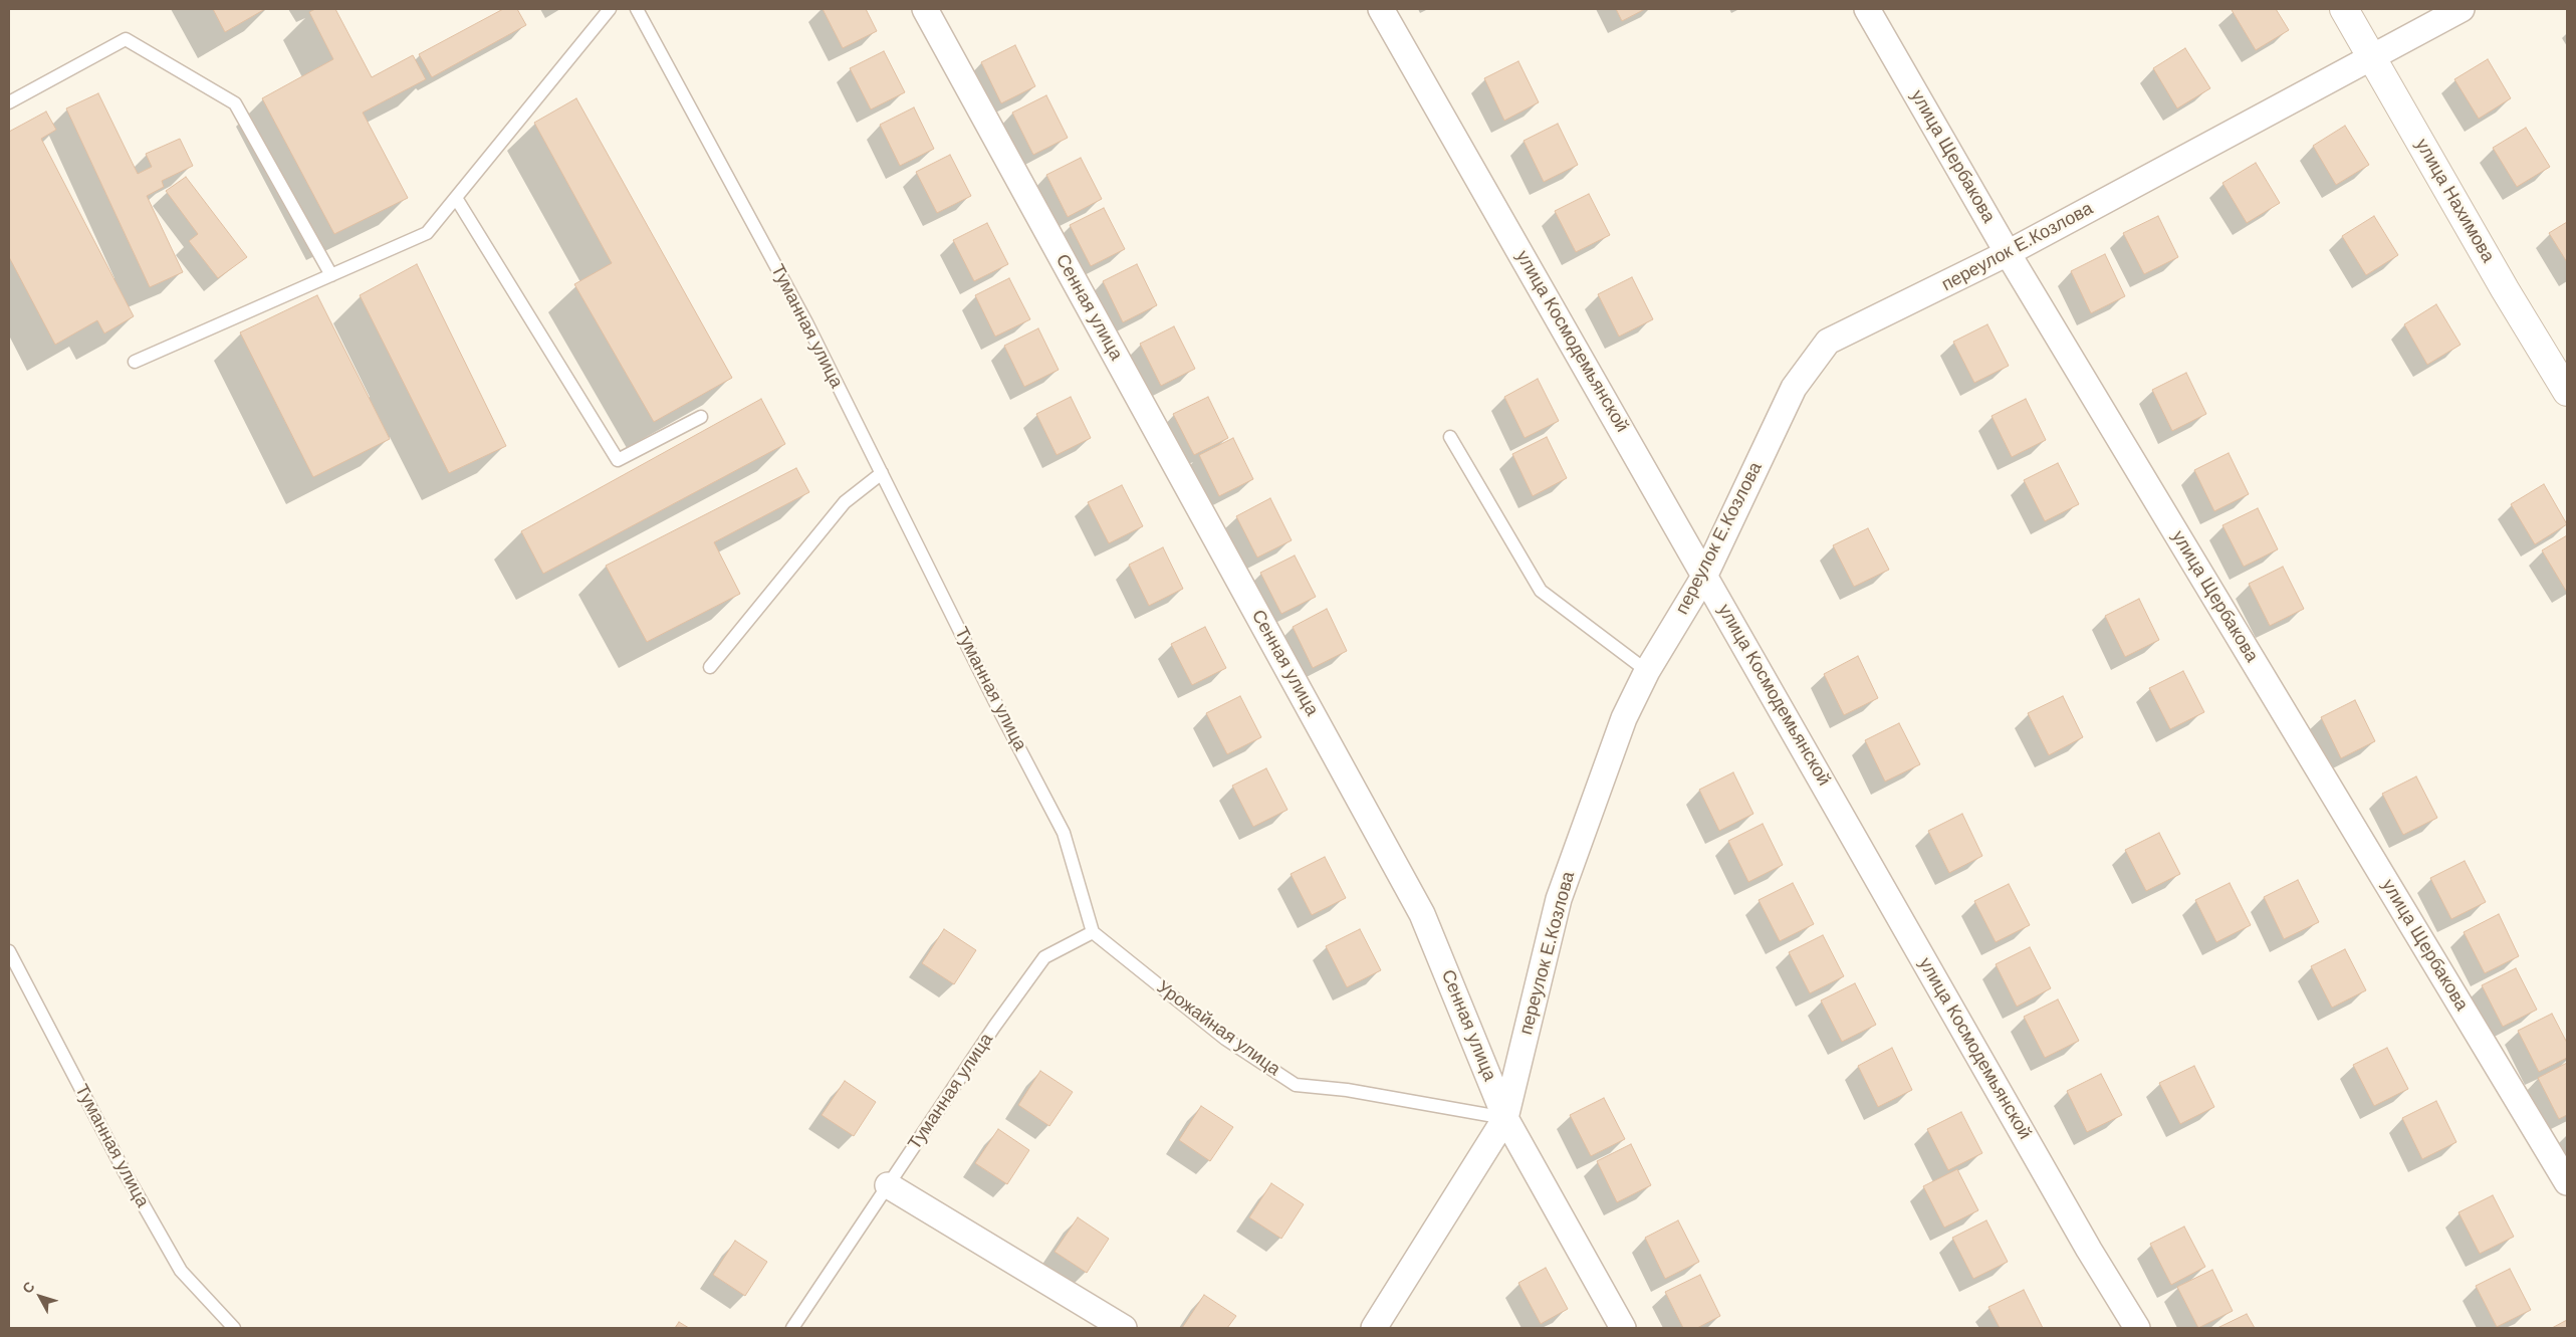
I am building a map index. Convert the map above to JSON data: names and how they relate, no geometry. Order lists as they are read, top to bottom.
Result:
{
  "streets": {
    "main road": ["улица Нахимова"],
    "street": [
      "улица Щербакова",
      "переулок Е.Козлова",
      "Сенная улица",
      "улица Космодемьянской"
    ],
    "lane": ["Туманная улица", "Урожайная улица"]
  },
  "crossings": [
    ["улица Щербакова", "переулок Е.Козлова"],
    ["улица Нахимова", "переулок Е.Козлова"],
    ["переулок Е.Козлова", "Сенная улица"],
    ["переулок Е.Козлова", "улица Космодемьянской"],
    ["переулок Е.Козлова", "Урожайная улица"],
    ["Сенная улица", "Урожайная улица"],
    ["Туманная улица", "Урожайная улица"]
  ],
  "north": "top left"
}
